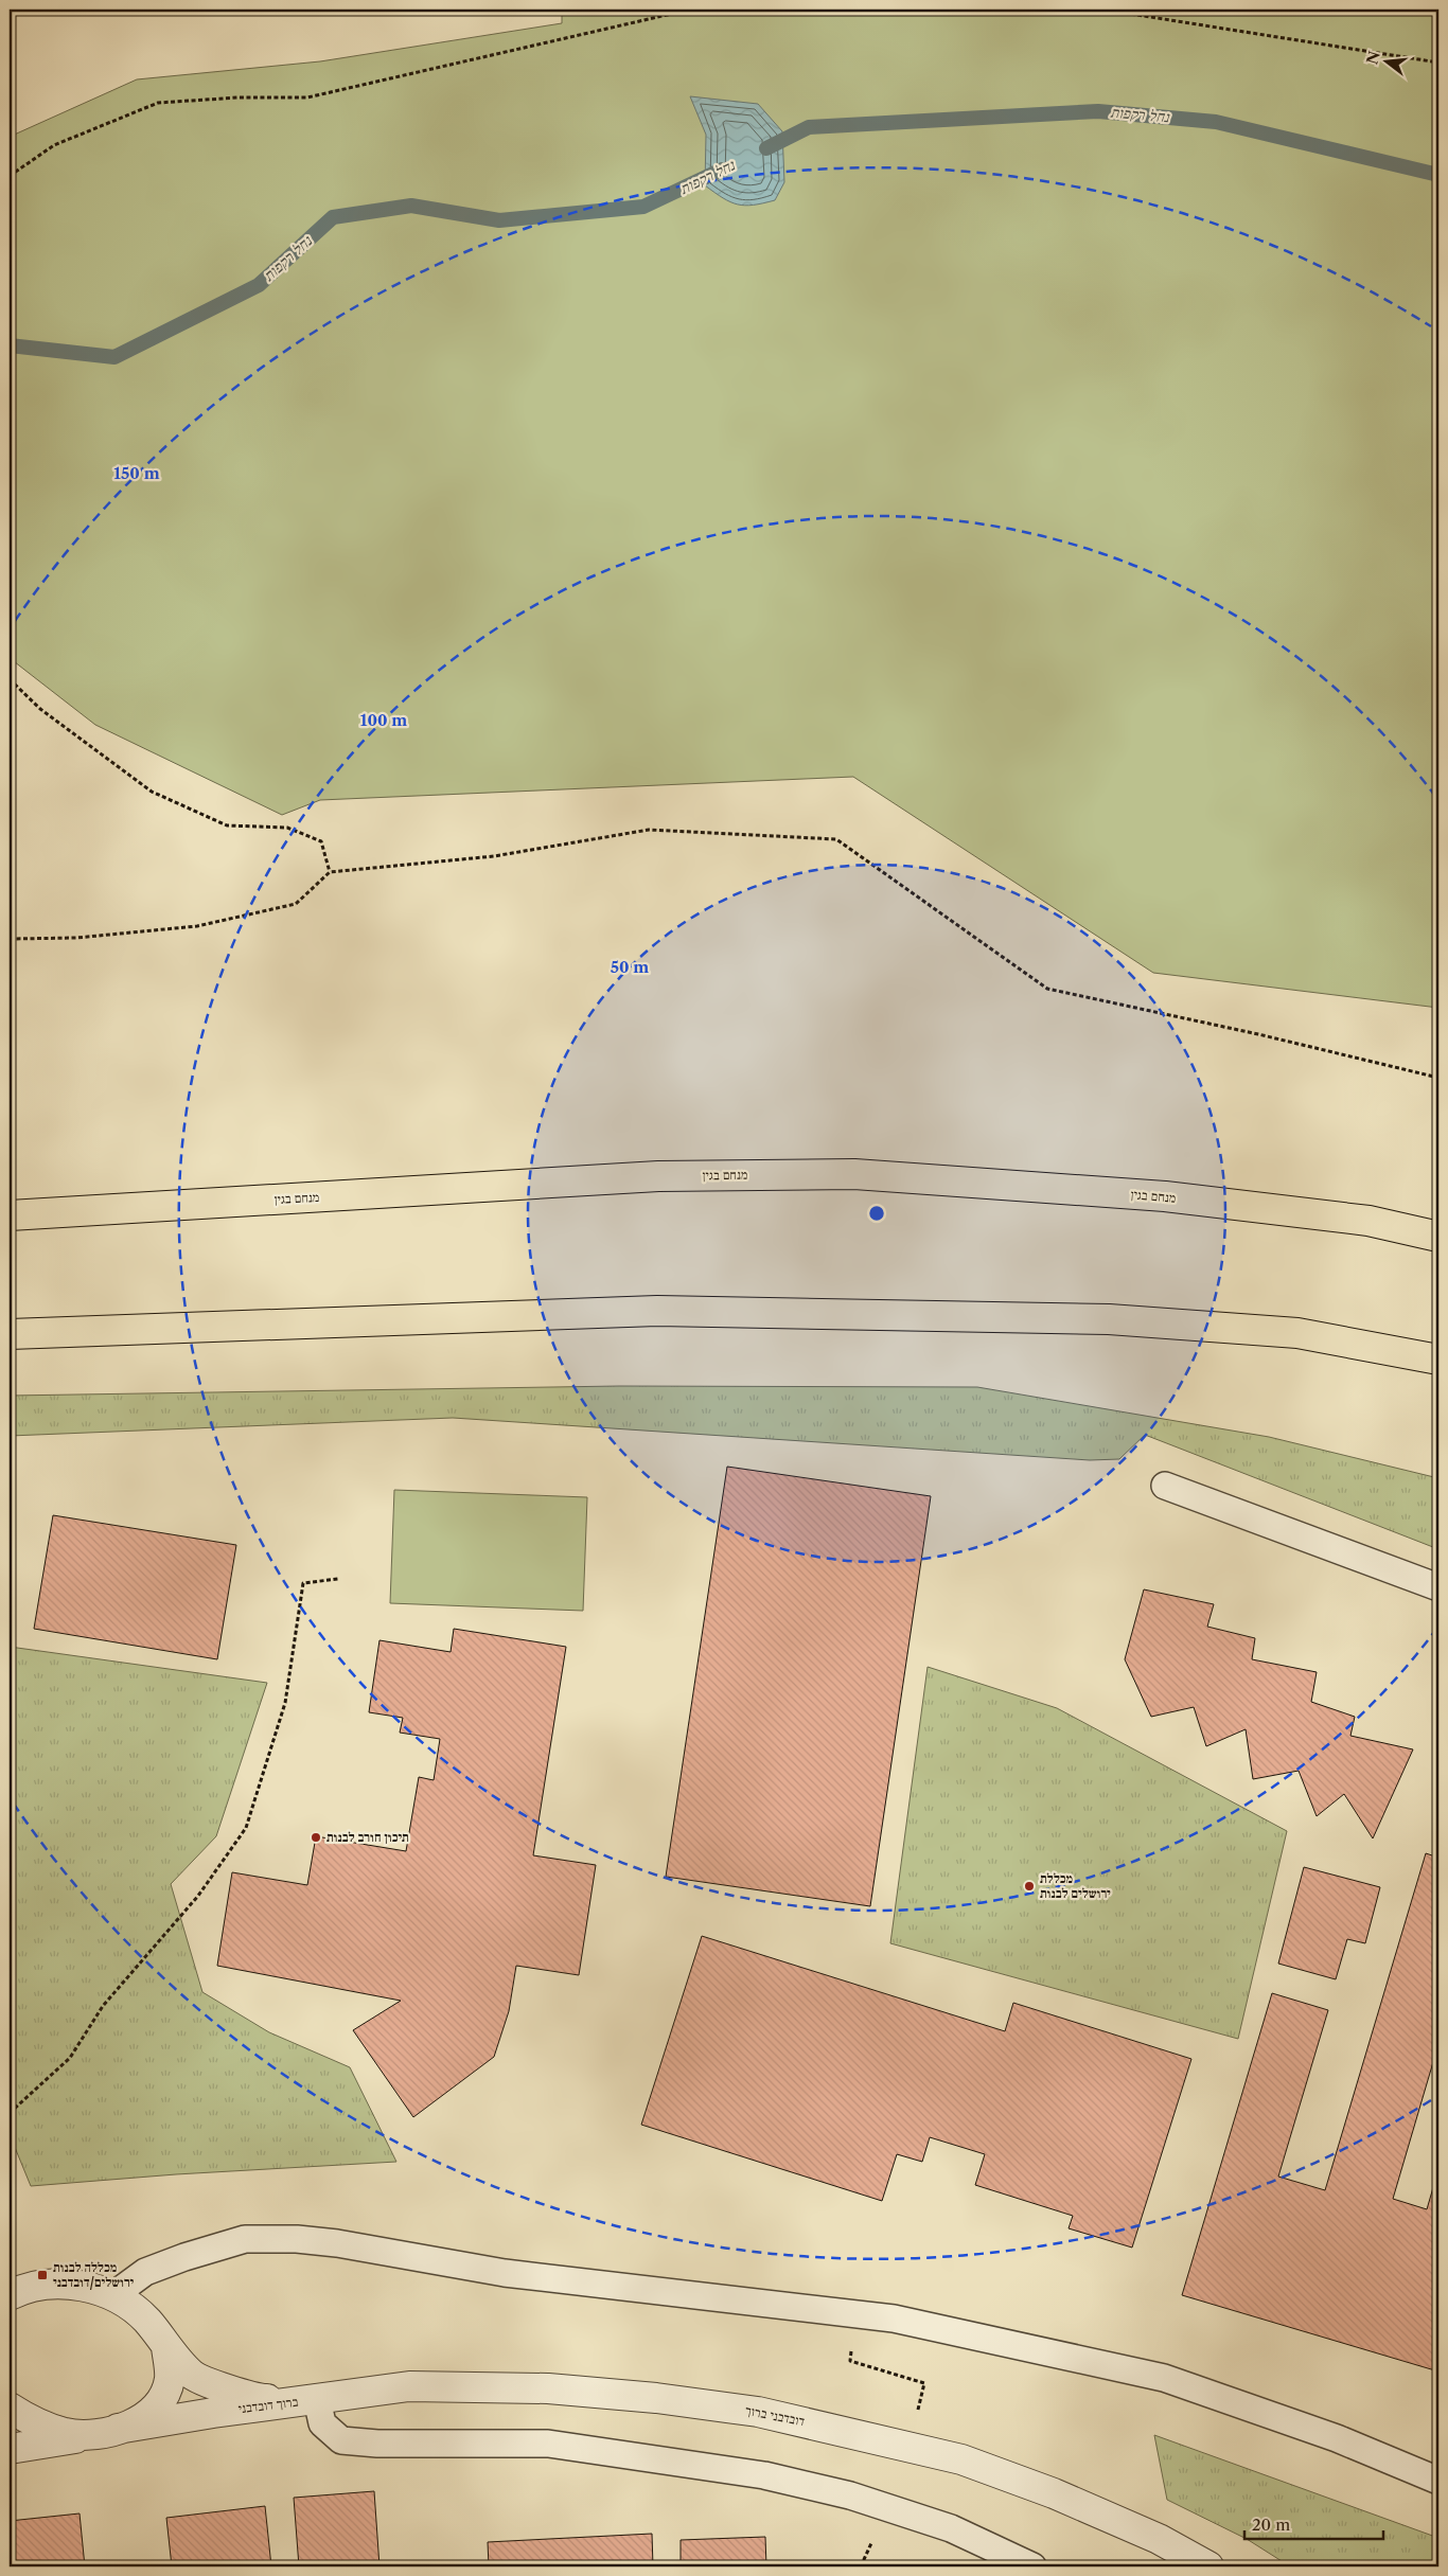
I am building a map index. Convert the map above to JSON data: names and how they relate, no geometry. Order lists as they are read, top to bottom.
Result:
{
  "streets": {
    "highway": ["מנחם בגין"],
    "street": ["ברוך דובדבני", "דובדבני ברוך"]
  },
  "crossings": [
    ["ברוך דובדבני", "דובדבני ברוך"]
  ],
  "water": ["נחל רקפות"],
  "places": {
    "other": ["תיכון חורב לבנות", "מכללת ירושלים לבנות"],
    "transit": ["מכללה לבנות ירושלים/דובדבני"]
  },
  "scale_bar": "20 m",
  "north": "left",
  "rings": ["150 m", "100 m", "50 m"]
}
